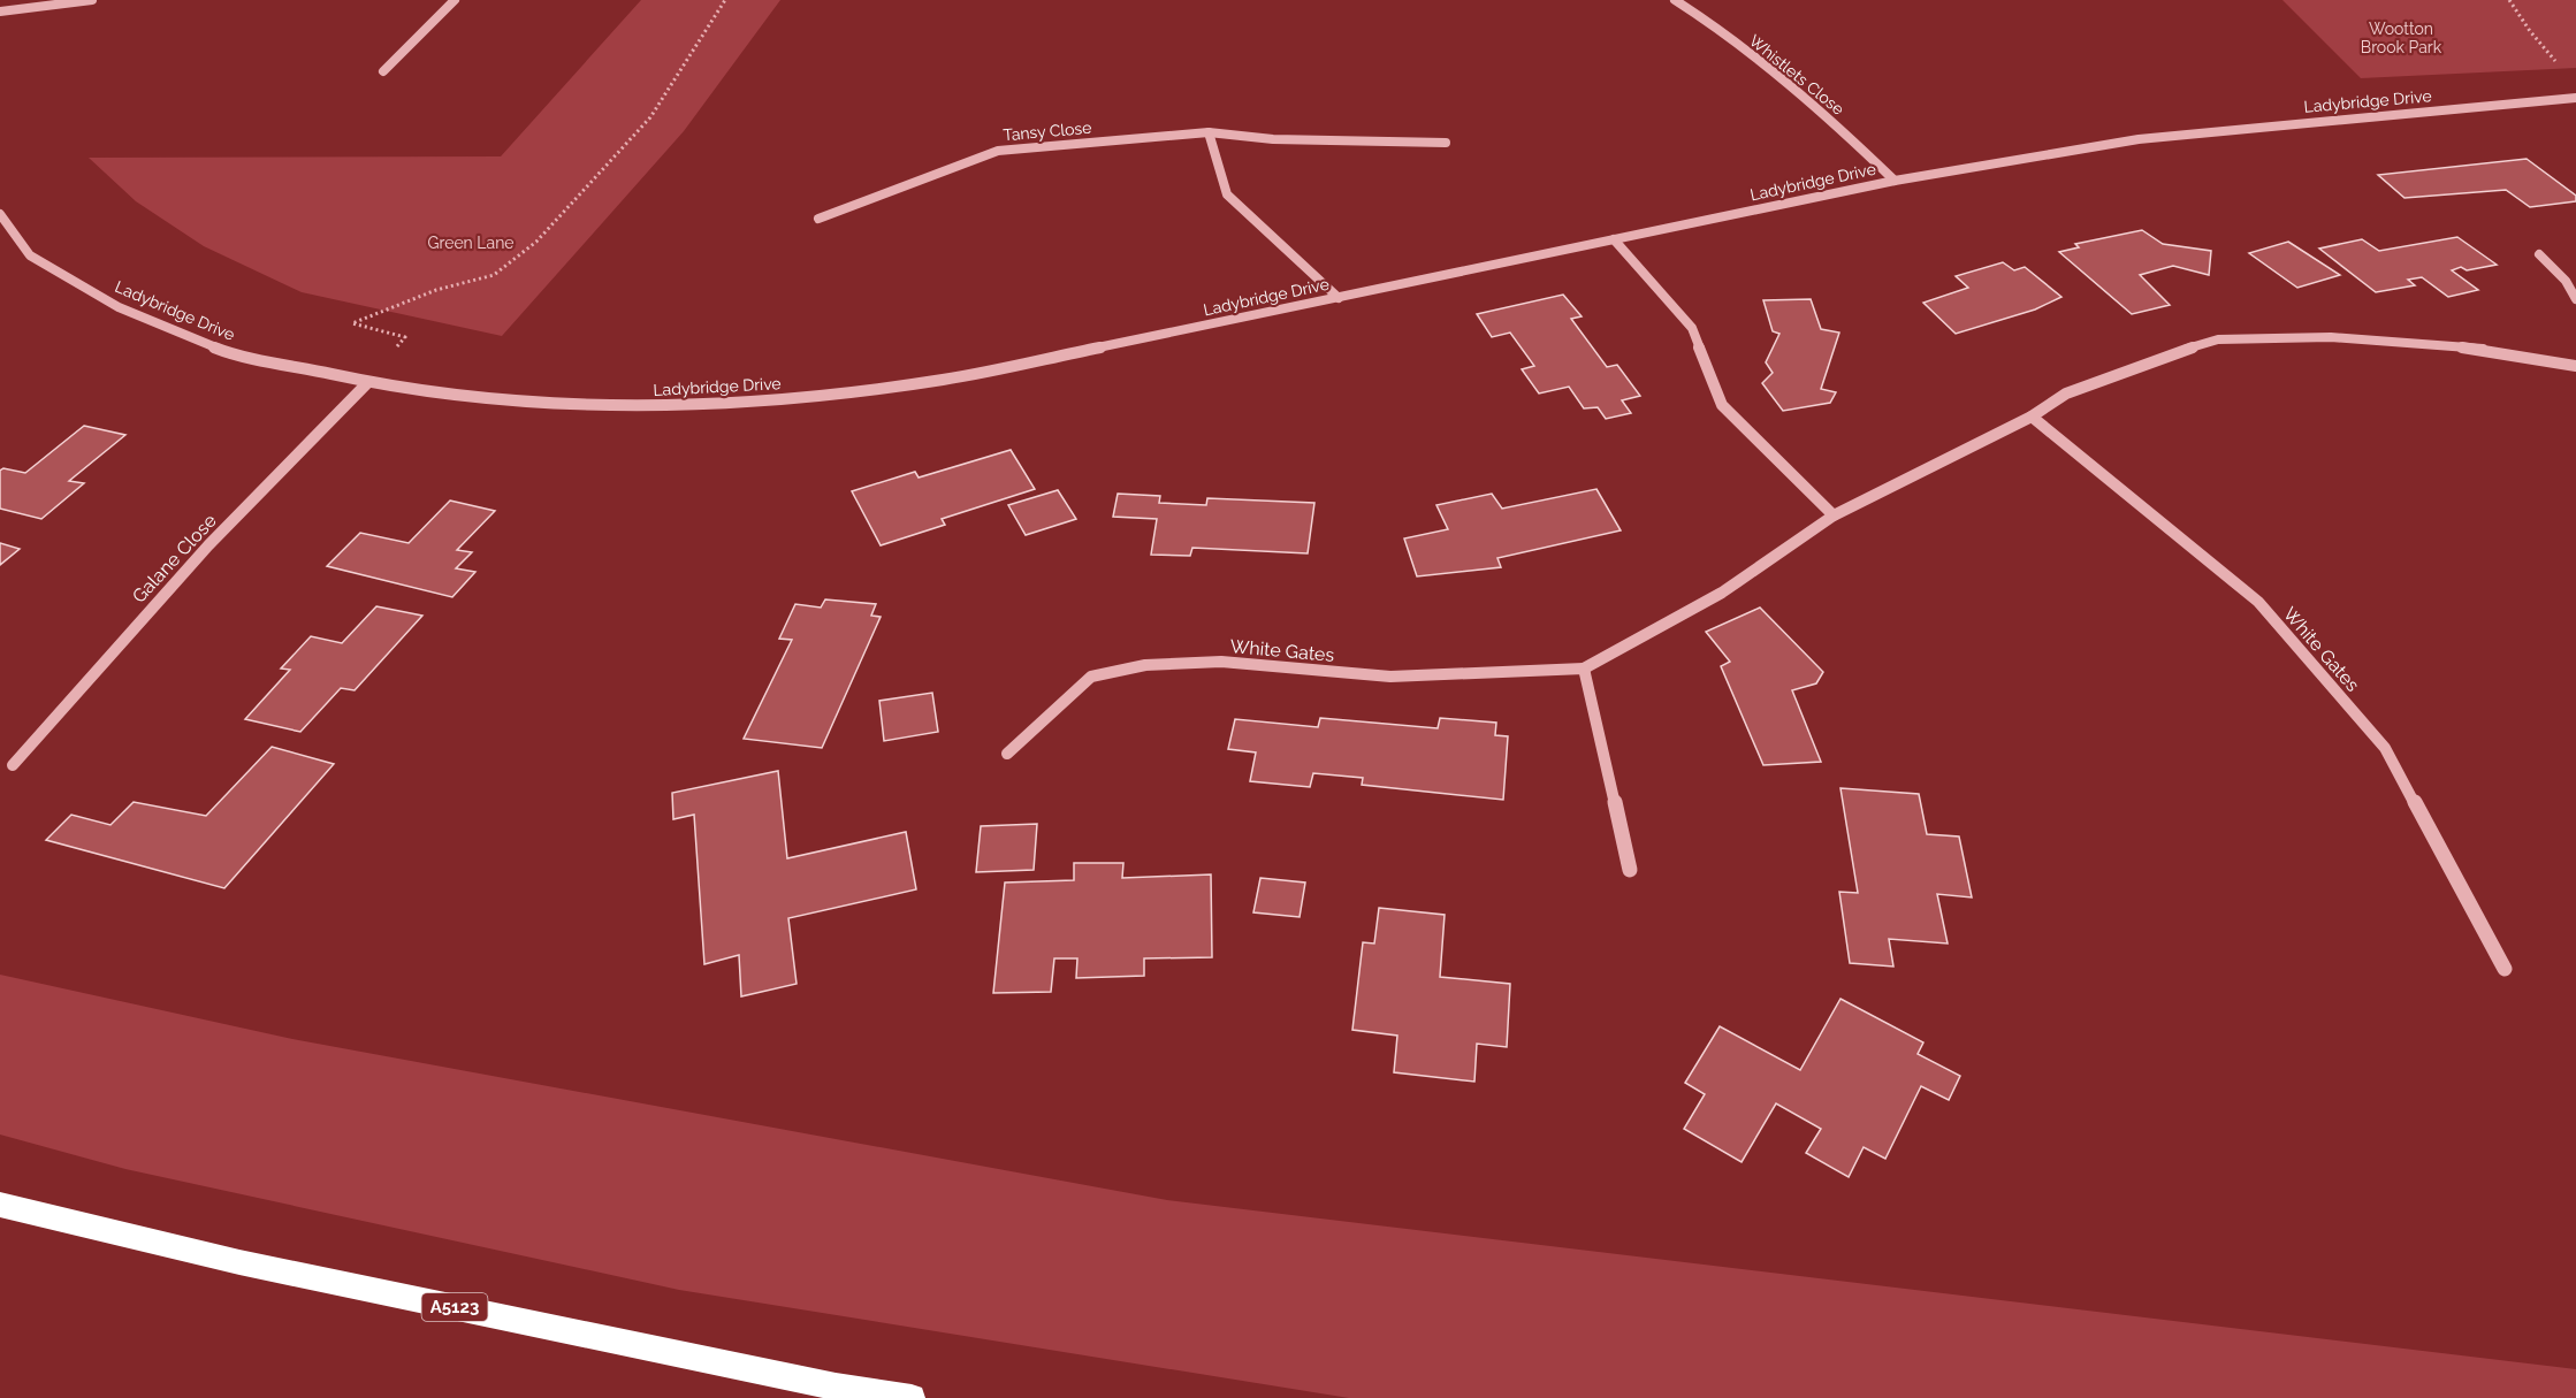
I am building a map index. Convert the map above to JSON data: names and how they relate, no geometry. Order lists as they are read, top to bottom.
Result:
{
  "streets": {
    "highway": ["A5123"],
    "street": [
      "Whistlets Close",
      "Ladybridge Drive",
      "Tansy Close",
      "Galane Close",
      "White Gates"
    ]
  },
  "crossings": [
    ["Whistlets Close", "Ladybridge Drive"],
    ["Ladybridge Drive", "Galane Close"]
  ],
  "parks": ["Wootton Brook Park", "Green Lane"]
}
